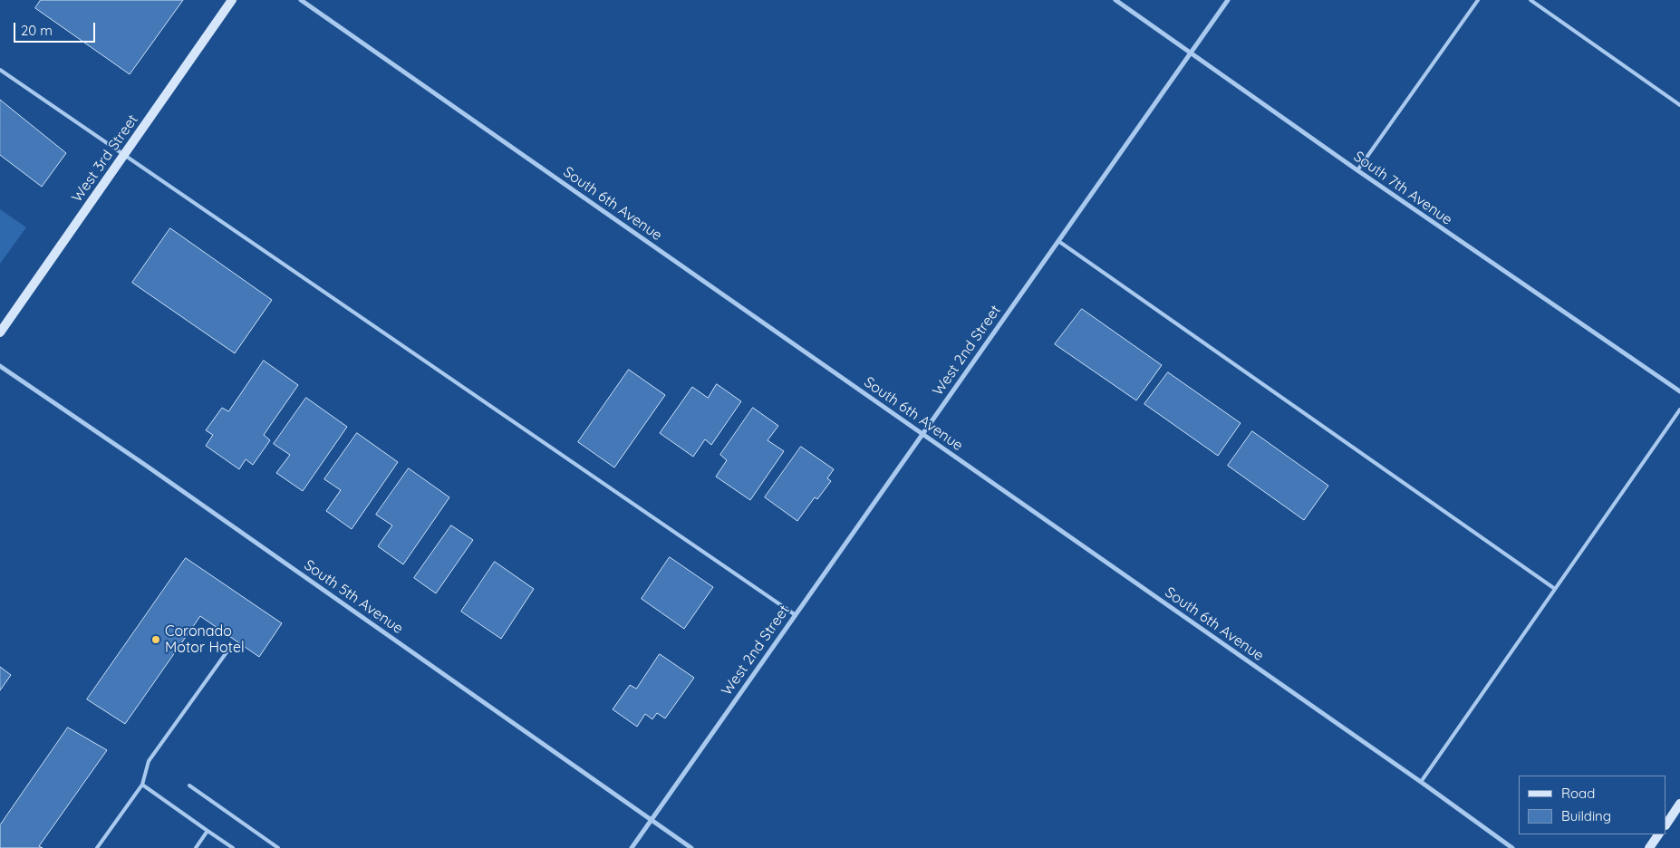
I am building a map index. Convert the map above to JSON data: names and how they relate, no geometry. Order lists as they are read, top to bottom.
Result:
{
  "streets": {
    "street": [
      "West 3rd Street",
      "South 7th Avenue",
      "South 6th Avenue",
      "West 2nd Street",
      "South 5th Avenue"
    ]
  },
  "crossings": [
    ["South 7th Avenue", "West 2nd Street"],
    ["South 6th Avenue", "West 2nd Street"],
    ["West 2nd Street", "South 5th Avenue"]
  ],
  "places": ["Coronado Motor Hotel"],
  "legend": ["Road", "Building"],
  "scale_bar": "20 m"
}
